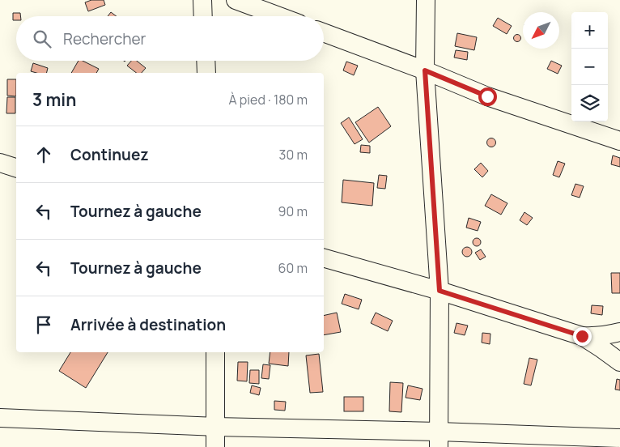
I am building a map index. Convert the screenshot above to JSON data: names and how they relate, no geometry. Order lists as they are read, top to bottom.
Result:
{
  "north": "bottom left",
  "page": {
    "map_buttons": ["+", "−"],
    "search": "Rechercher",
    "heading": ["3 min", "À pied · 180 m"],
    "list": [
      ["Continuez", "30 m"],
      ["Tournez à gauche", "90 m"],
      ["Tournez à gauche", "60 m"],
      "Arrivée à destination"
    ]
  }
}
